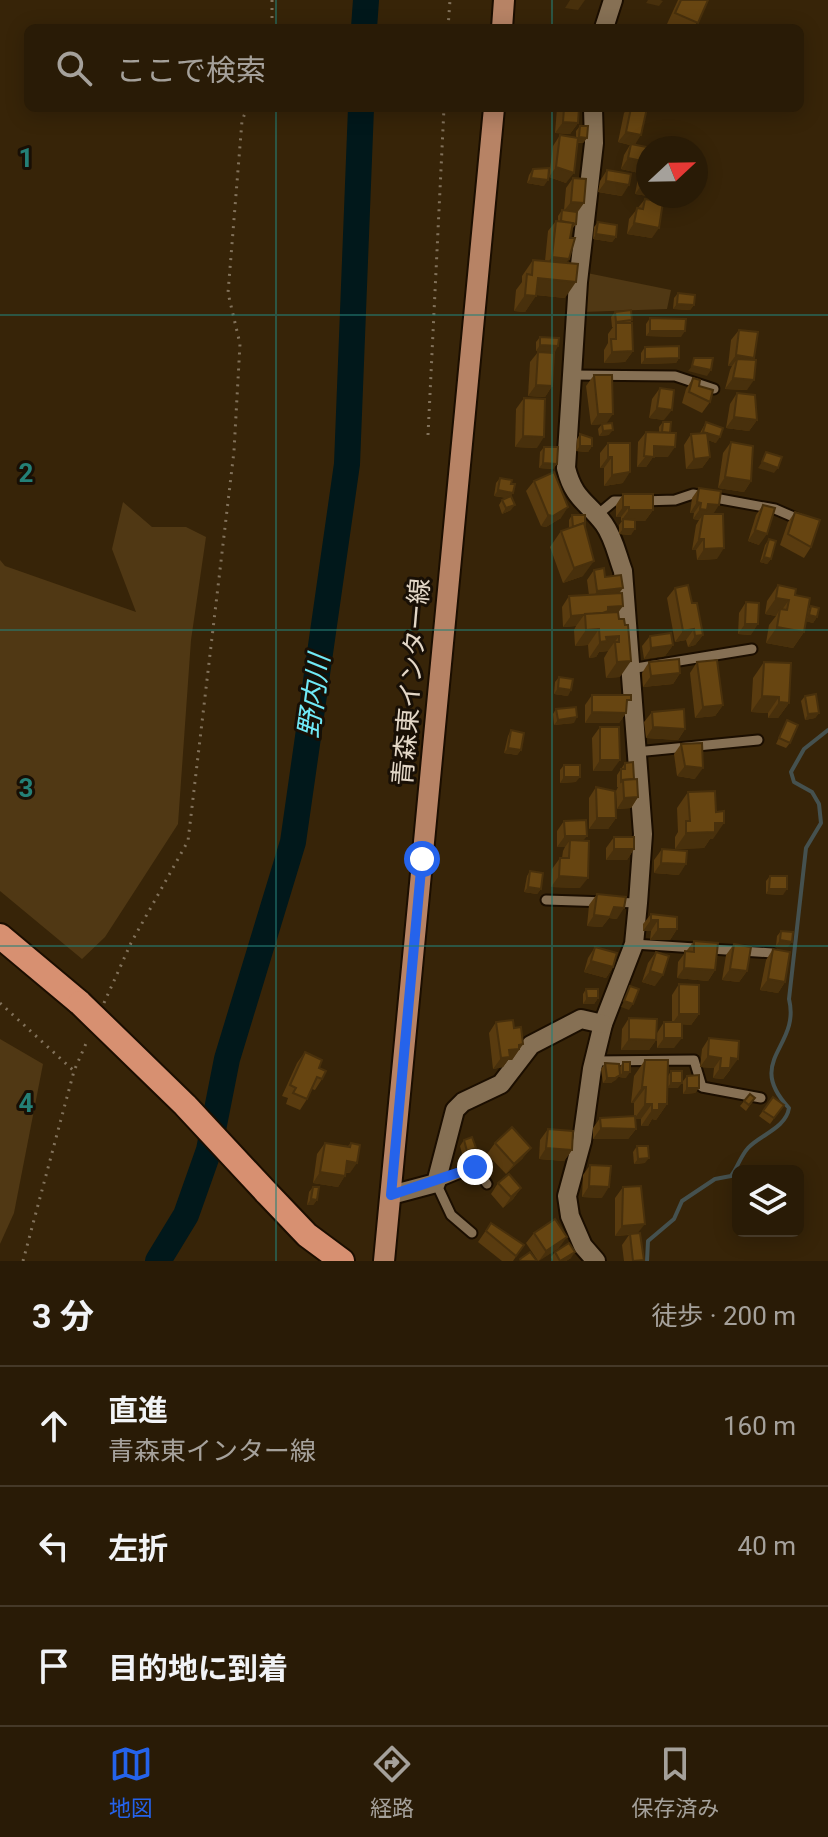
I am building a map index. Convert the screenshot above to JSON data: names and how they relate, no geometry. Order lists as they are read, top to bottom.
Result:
{
  "streets": {
    "main road": ["青森東インター線"]
  },
  "water": ["野内川"],
  "north": "right",
  "page": {
    "search": "ここで検索",
    "heading": ["3 分", "徒歩 · 200 m"],
    "list": [
      ["直進", "青森東インター線", "160 m"],
      ["左折", "40 m"],
      "目的地に到着"
    ],
    "nav": ["地図", "経路", "保存済み"]
  },
  "grid": {
    "rows": [
      "1",
      "2",
      "3",
      "4"
    ]
  }
}
